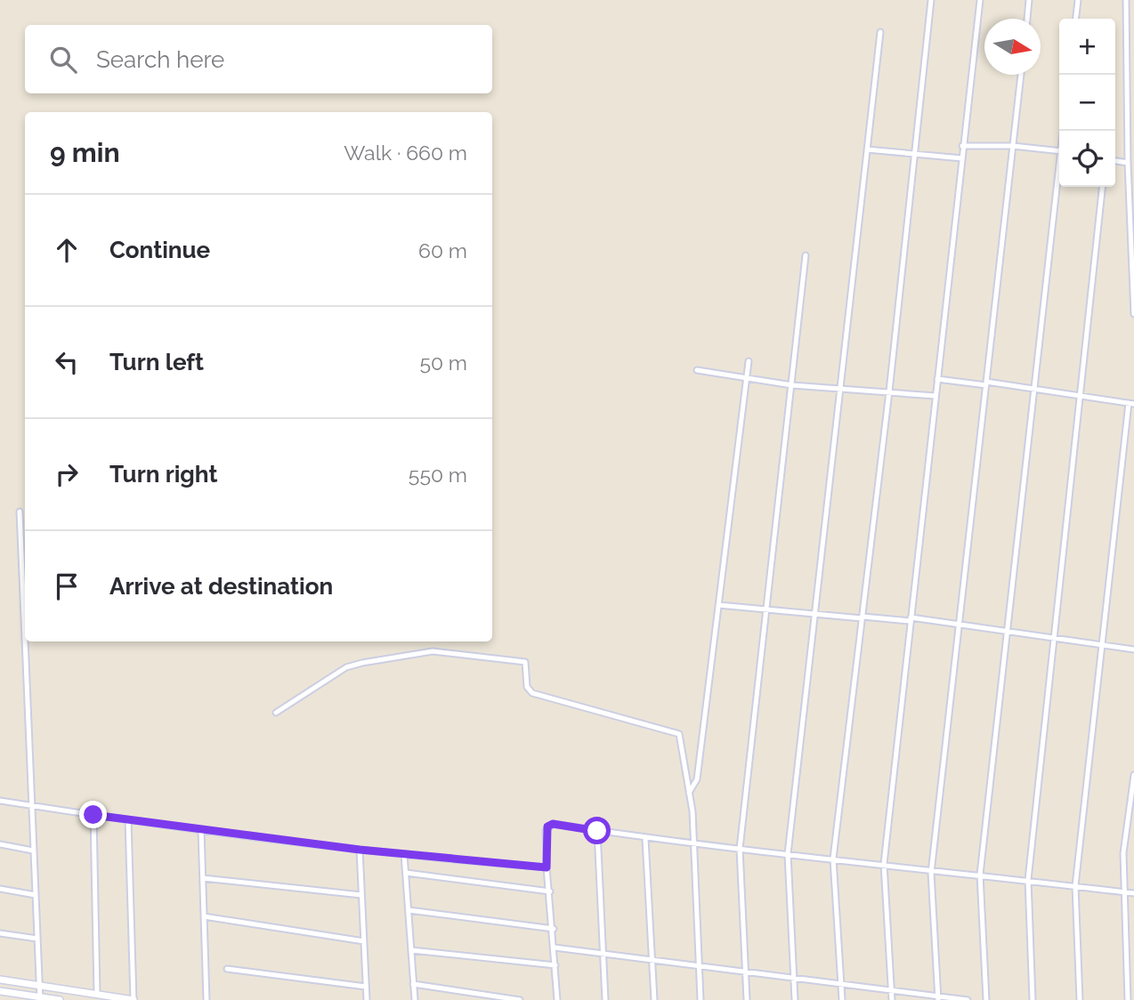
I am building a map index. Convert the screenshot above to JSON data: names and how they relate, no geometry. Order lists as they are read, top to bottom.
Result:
{
  "north": "right",
  "page": {
    "map_buttons": ["+", "−"],
    "search": "Search here",
    "heading": ["9 min", "Walk · 660 m"],
    "list": [
      ["Continue", "60 m"],
      ["Turn left", "50 m"],
      ["Turn right", "550 m"],
      "Arrive at destination"
    ]
  }
}
